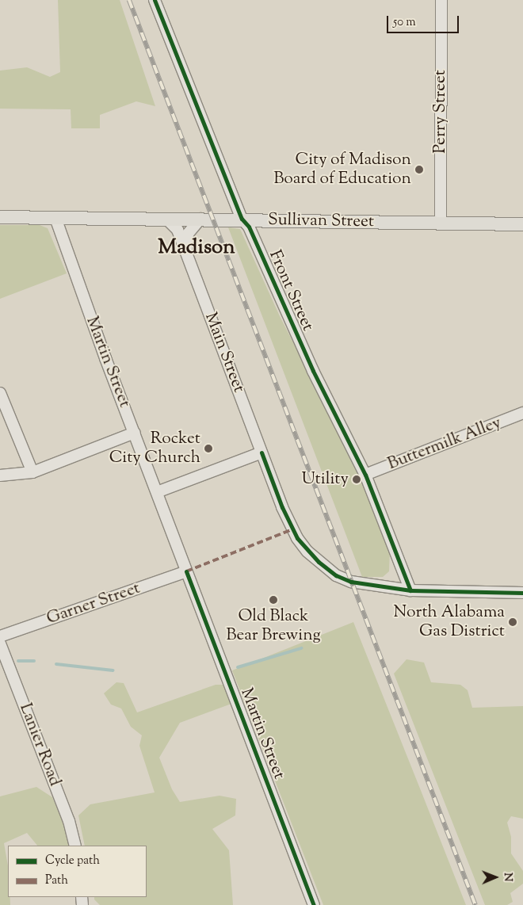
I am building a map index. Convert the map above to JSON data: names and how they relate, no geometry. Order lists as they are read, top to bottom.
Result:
{
  "streets": {
    "main road": ["Sullivan Street"],
    "street": [
      "Perry Street",
      "Front Street",
      "Main Street",
      "Martin Street",
      "Buttermilk Alley",
      "Garner Street",
      "Lanier Road"
    ]
  },
  "crossings": [
    ["Perry Street", "Sullivan Street"],
    ["Sullivan Street", "Front Street"],
    ["Sullivan Street", "Main Street"],
    ["Sullivan Street", "Martin Street"],
    ["Front Street", "Main Street"],
    ["Front Street", "Buttermilk Alley"],
    ["Martin Street", "Garner Street"]
  ],
  "districts": ["Madison"],
  "places": [
    "City of Madison Board of Education",
    "Rocket City Church",
    "Utility",
    "Old Black Bear Brewing",
    "North Alabama Gas District"
  ],
  "legend": ["Cycle path", "Path"],
  "scale_bar": "50 m",
  "north": "right"
}
